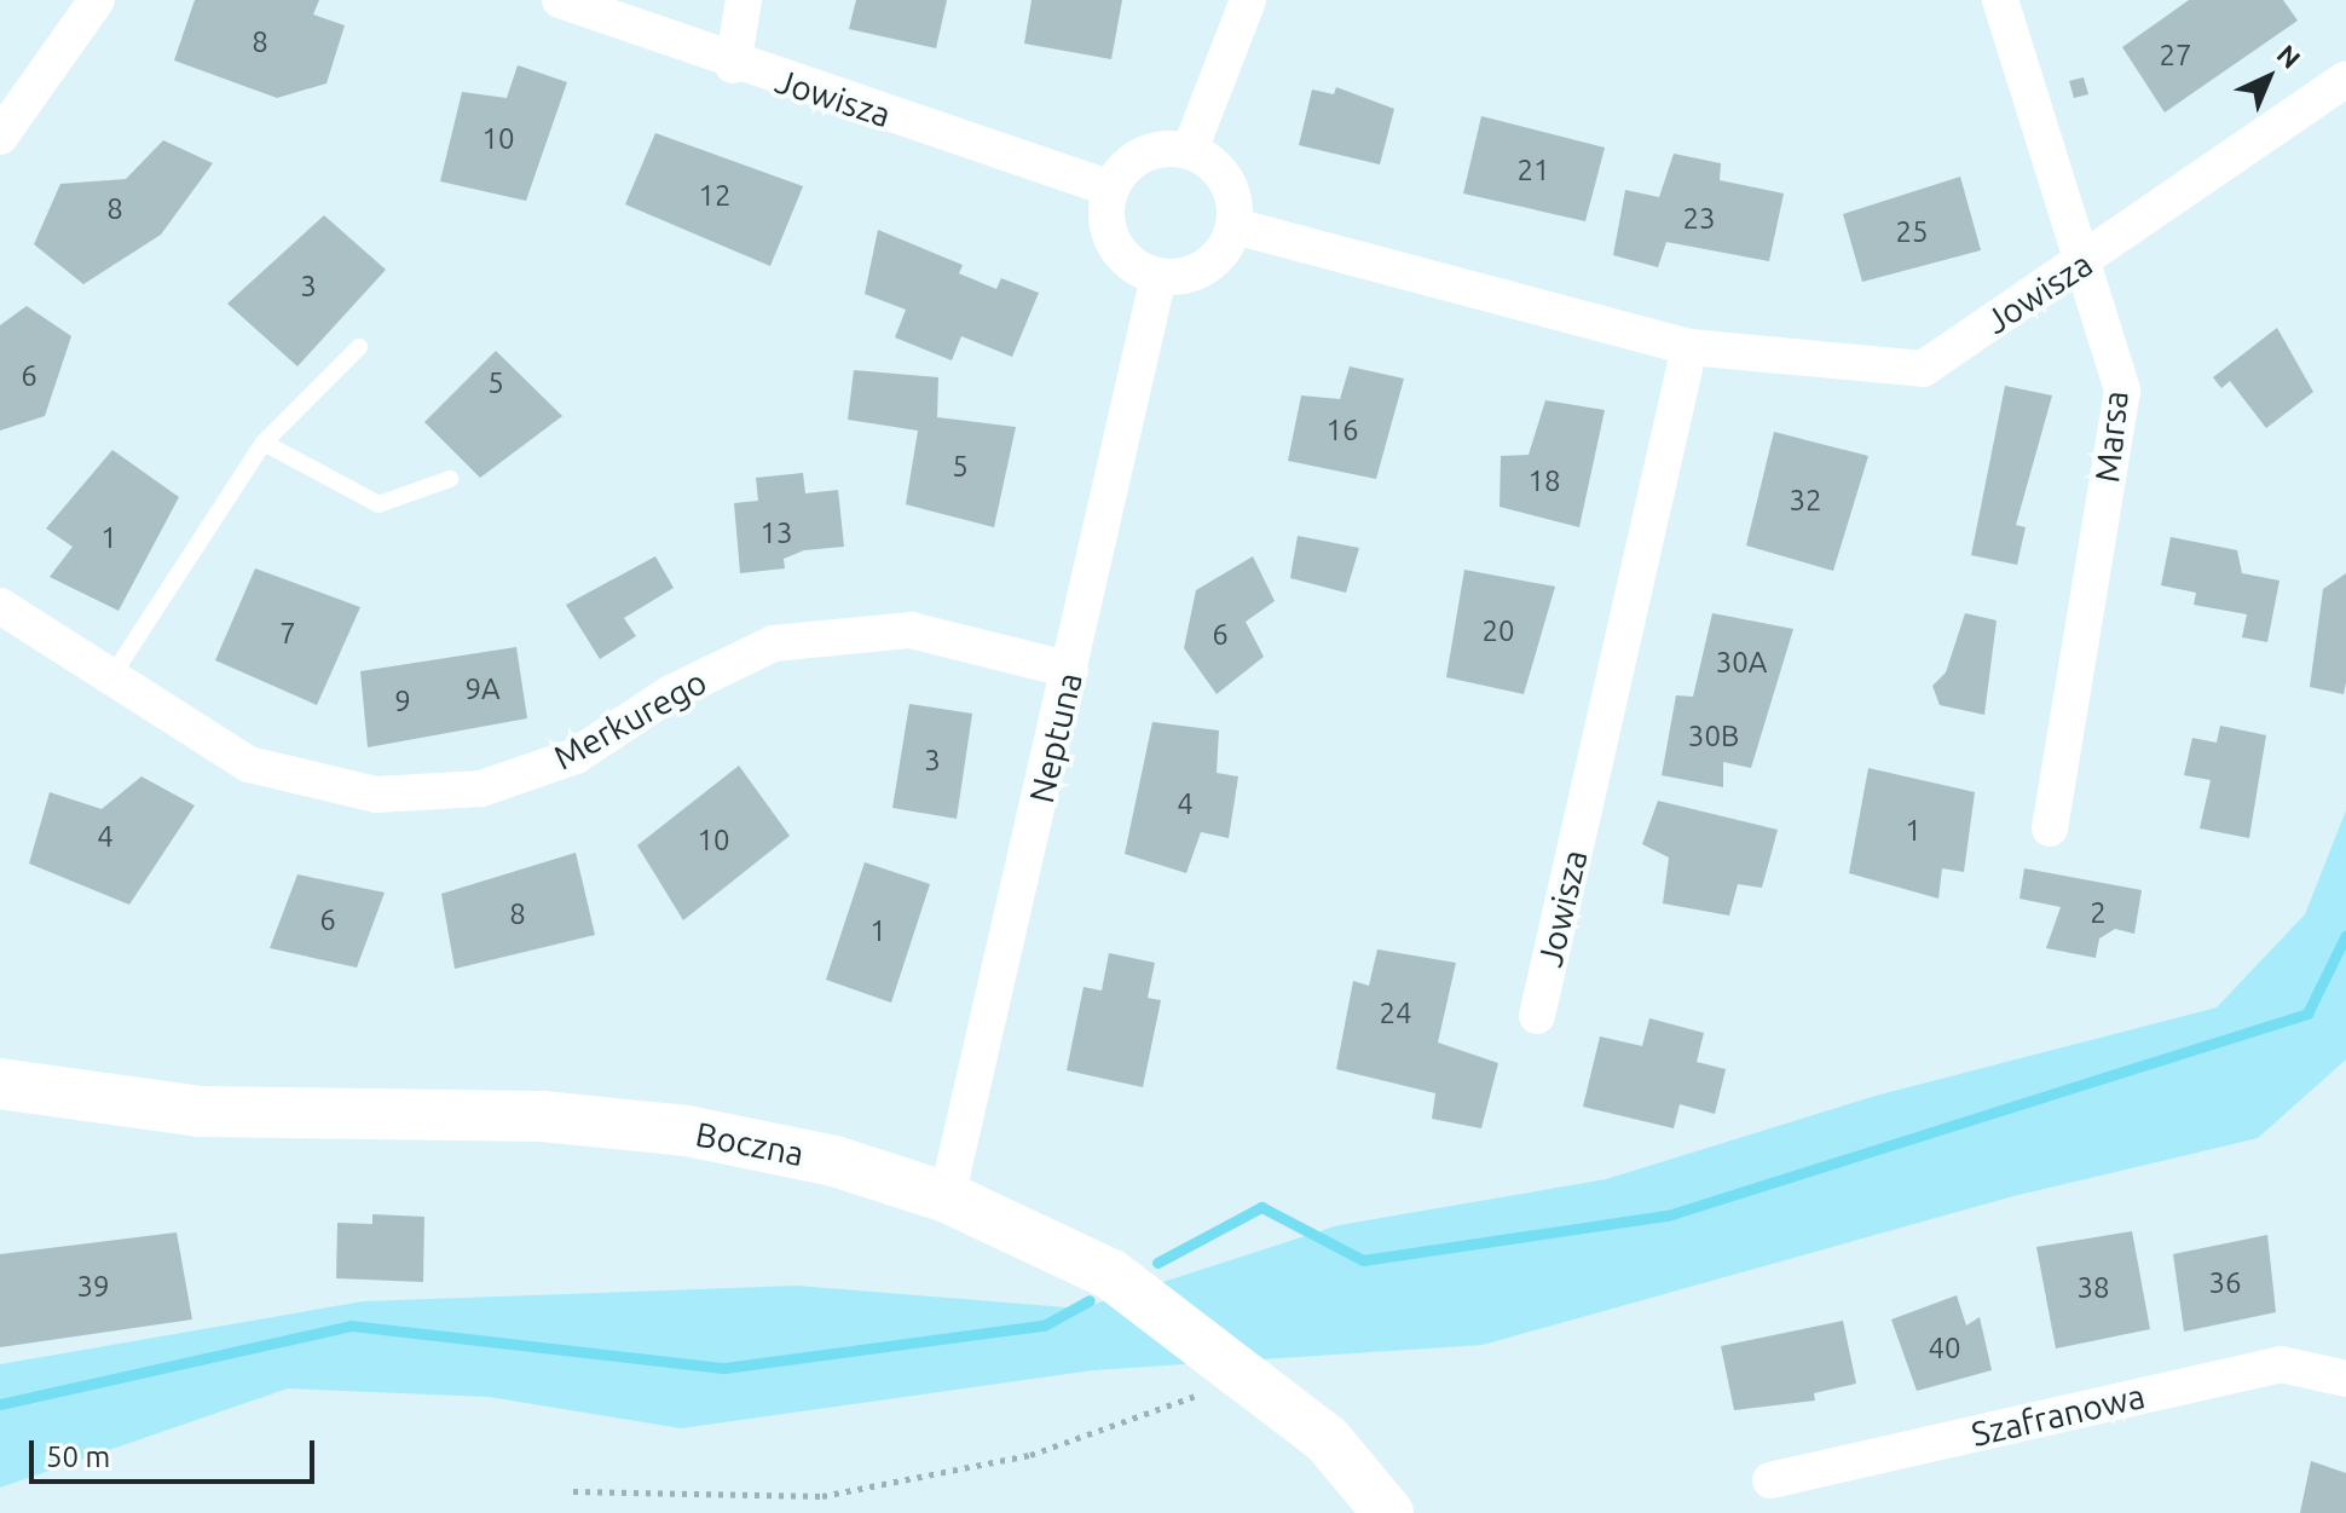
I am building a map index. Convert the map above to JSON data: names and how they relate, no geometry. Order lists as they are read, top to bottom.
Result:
{
  "streets": {
    "street": [
      "Jowisza",
      "Marsa",
      "Merkurego",
      "Neptuna",
      "Boczna",
      "Szafranowa"
    ]
  },
  "crossings": [
    ["Jowisza", "Marsa"],
    ["Jowisza", "Neptuna"],
    ["Merkurego", "Neptuna"],
    ["Neptuna", "Boczna"]
  ],
  "house_numbers": [
    "8",
    "27",
    "10",
    "21",
    "12",
    "8",
    "23",
    "25",
    "3",
    "6",
    "5",
    "16",
    "5",
    "18",
    "32",
    "13",
    "1",
    "20",
    "7",
    "6",
    "30A",
    "9A",
    "9",
    "30B",
    "3",
    "4",
    "1",
    "4",
    "10",
    "2",
    "8",
    "6",
    "1",
    "24",
    "36",
    "39",
    "38",
    "40"
  ],
  "scale_bar": "50 m",
  "north": "top right"
}
